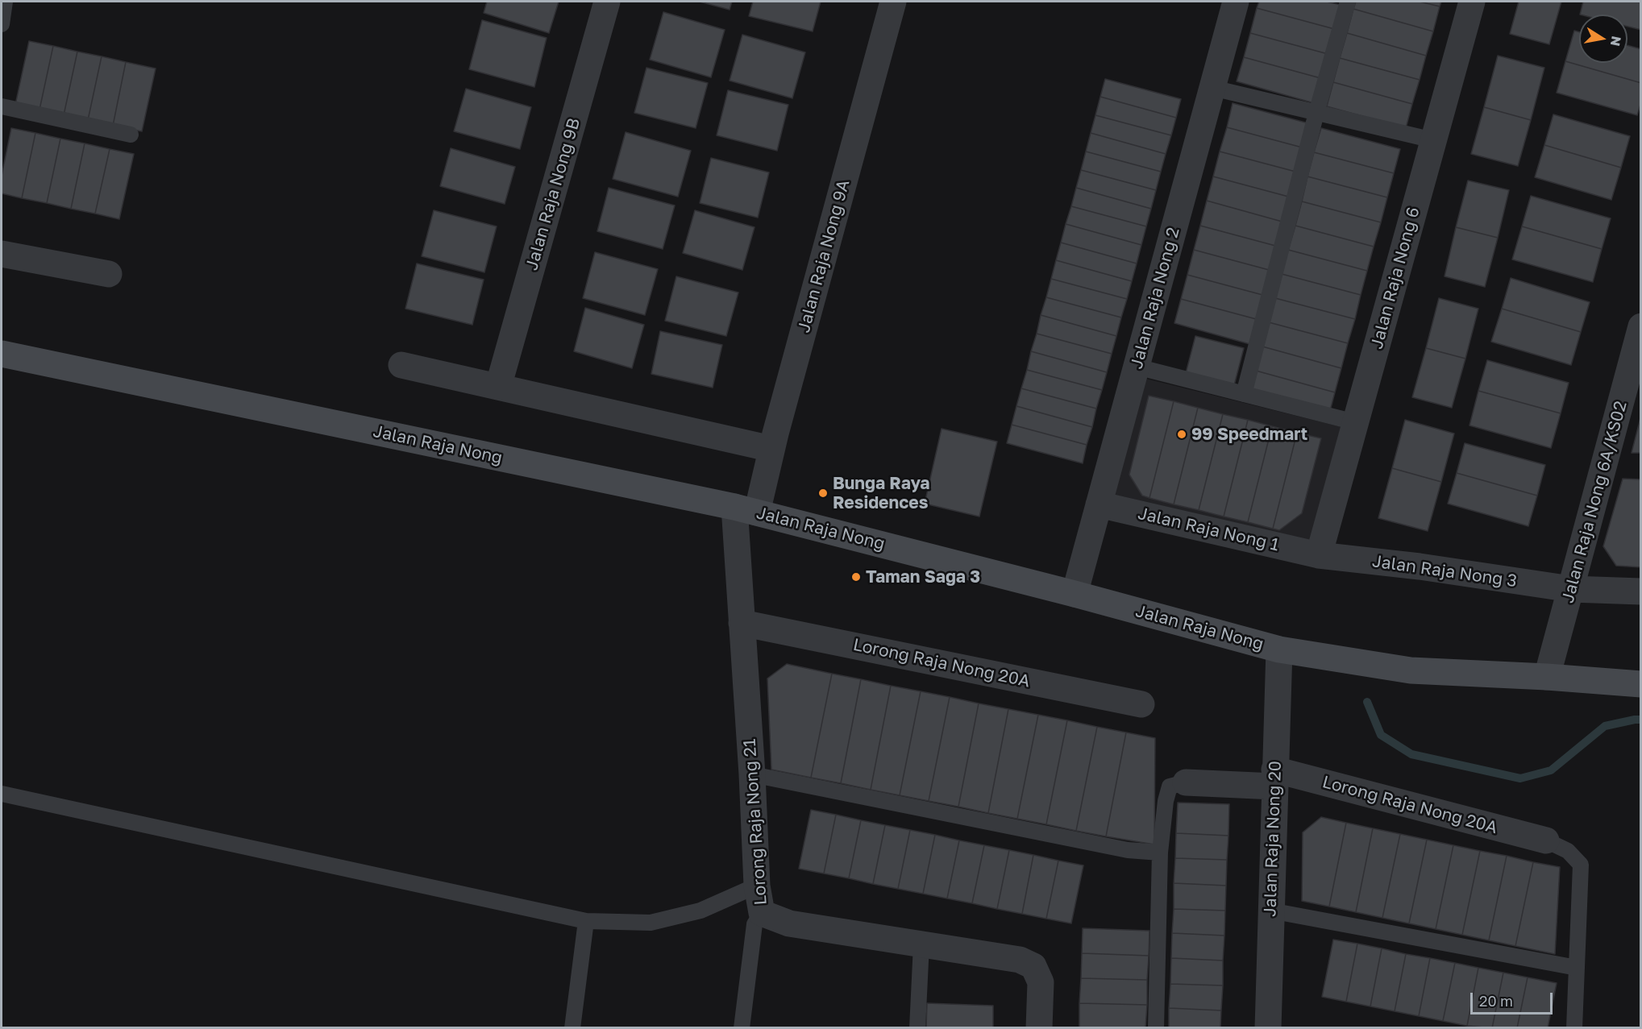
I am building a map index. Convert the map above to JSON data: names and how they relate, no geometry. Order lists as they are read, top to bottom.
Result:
{
  "streets": {
    "main road": ["Jalan Raja Nong"],
    "street": [
      "Jalan Raja Nong 9B",
      "Jalan Raja Nong 9A",
      "Jalan Raja Nong 6",
      "Jalan Raja Nong 2",
      "Jalan Raja Nong 6A/KS02",
      "Jalan Raja Nong 1",
      "Jalan Raja Nong 3",
      "Lorong Raja Nong 20A",
      "Lorong Raja Nong 21",
      "Jalan Raja Nong 20"
    ]
  },
  "crossings": [
    ["Jalan Raja Nong 9A", "Jalan Raja Nong"],
    ["Jalan Raja Nong 9A", "Lorong Raja Nong 21"],
    ["Jalan Raja Nong 6", "Jalan Raja Nong 1"],
    ["Jalan Raja Nong 6", "Jalan Raja Nong 3"],
    ["Jalan Raja Nong 2", "Jalan Raja Nong"],
    ["Jalan Raja Nong 2", "Jalan Raja Nong 1"],
    ["Jalan Raja Nong", "Jalan Raja Nong 6A/KS02"],
    ["Jalan Raja Nong", "Lorong Raja Nong 21"],
    ["Jalan Raja Nong", "Jalan Raja Nong 20"],
    ["Jalan Raja Nong 6A/KS02", "Jalan Raja Nong 3"],
    ["Jalan Raja Nong 1", "Jalan Raja Nong 3"],
    ["Lorong Raja Nong 20A", "Lorong Raja Nong 21"],
    ["Lorong Raja Nong 20A", "Jalan Raja Nong 20"]
  ],
  "places": ["99 Speedmart", "Bunga Raya Residences", "Taman Saga 3"],
  "scale_bar": "20 m",
  "north": "right"
}
